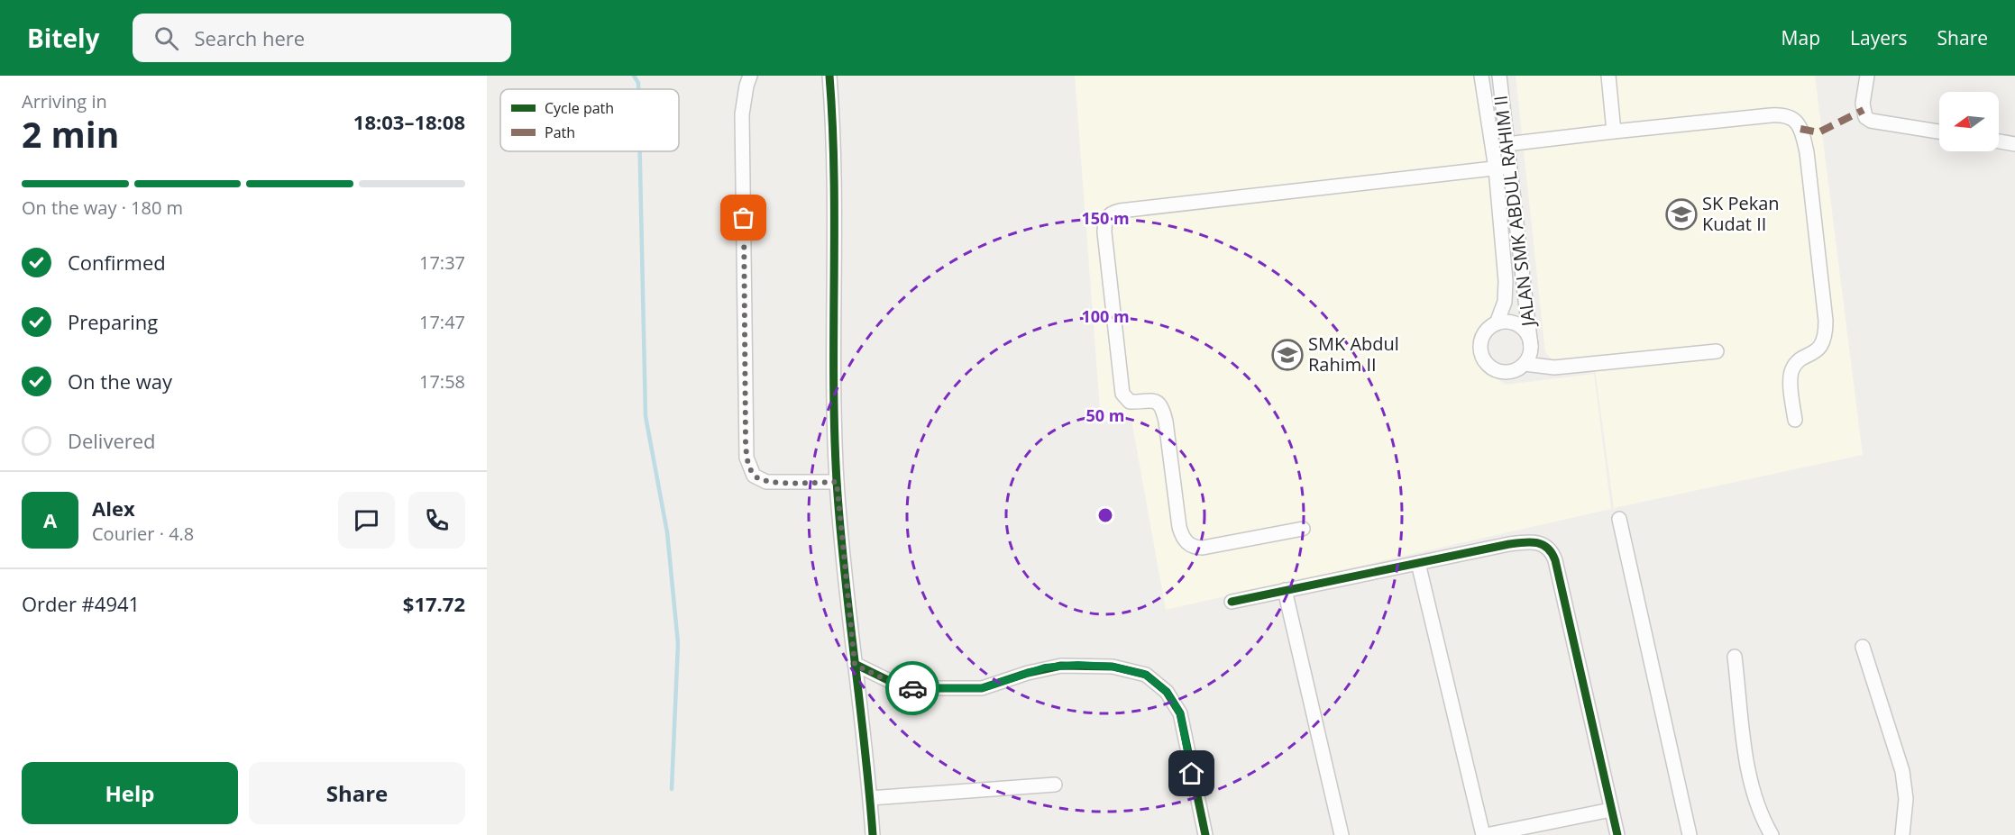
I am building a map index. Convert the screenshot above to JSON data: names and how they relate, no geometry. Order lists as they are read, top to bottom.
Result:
{
  "streets": {
    "street": ["JALAN SMK ABDUL RAHIM II"]
  },
  "places": {
    "school or university": ["SK Pekan Kudat II", "SMK Abdul Rahim II"]
  },
  "legend": ["Cycle path", "Path"],
  "north": "left",
  "page": {
    "header": "Bitely",
    "search": "Search here",
    "nav": ["Map", "Layers", "Share"],
    "heading": ["2 min", "Arriving in", "18:03–18:08"],
    "panel": [
      "Alex",
      "Courier · 4.8",
      "Order #4941",
      "$17.72"
    ],
    "bar": "On the way · 180 m",
    "list": [
      ["Confirmed", "17:37"],
      ["Preparing", "17:47"],
      ["On the way", "17:58"],
      "Delivered"
    ],
    "round": "A",
    "buttons": ["Help", "Share"]
  },
  "rings": ["150 m", "100 m", "50 m"]
}
